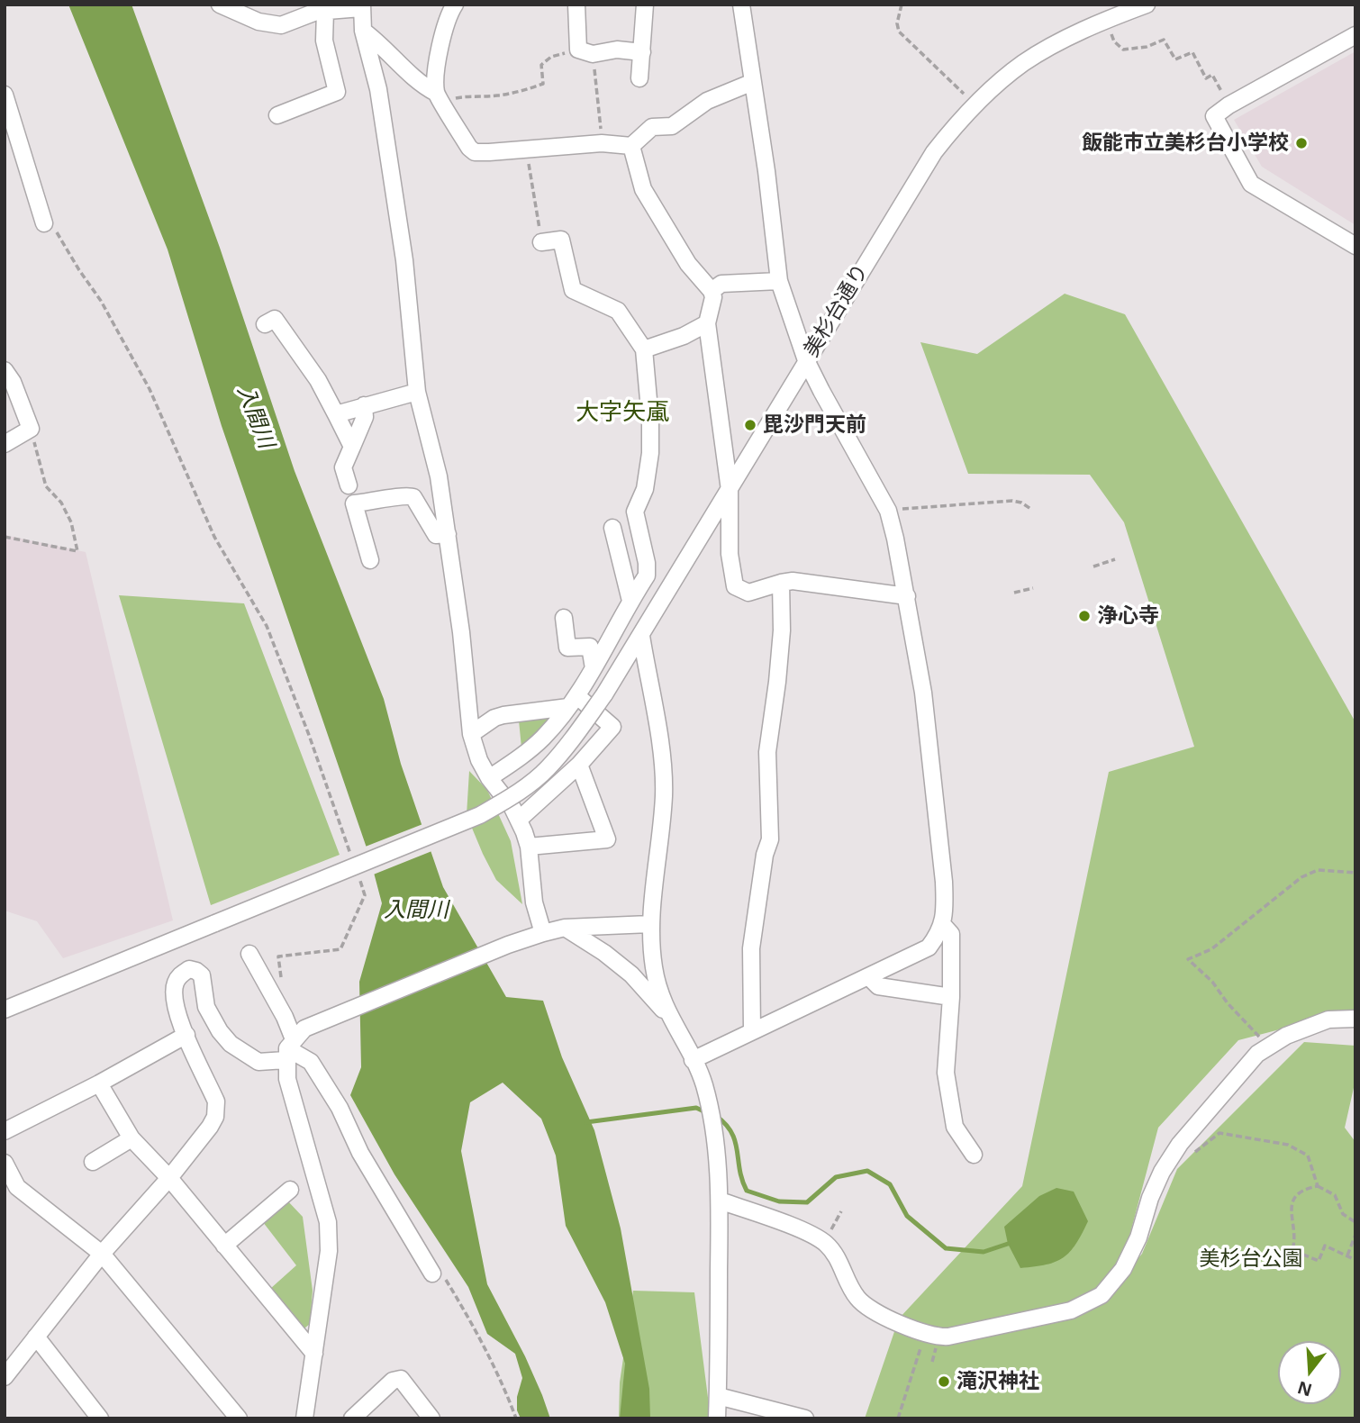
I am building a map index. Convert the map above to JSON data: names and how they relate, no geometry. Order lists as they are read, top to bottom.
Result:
{
  "streets": {
    "street": ["美杉台通り"]
  },
  "districts": ["大字矢颪"],
  "water": ["入間川"],
  "parks": ["美杉台公園"],
  "places": [
    "飯能市立美杉台小学校",
    "毘沙門天前",
    "浄心寺",
    "滝沢神社"
  ],
  "north": "bottom"
}
